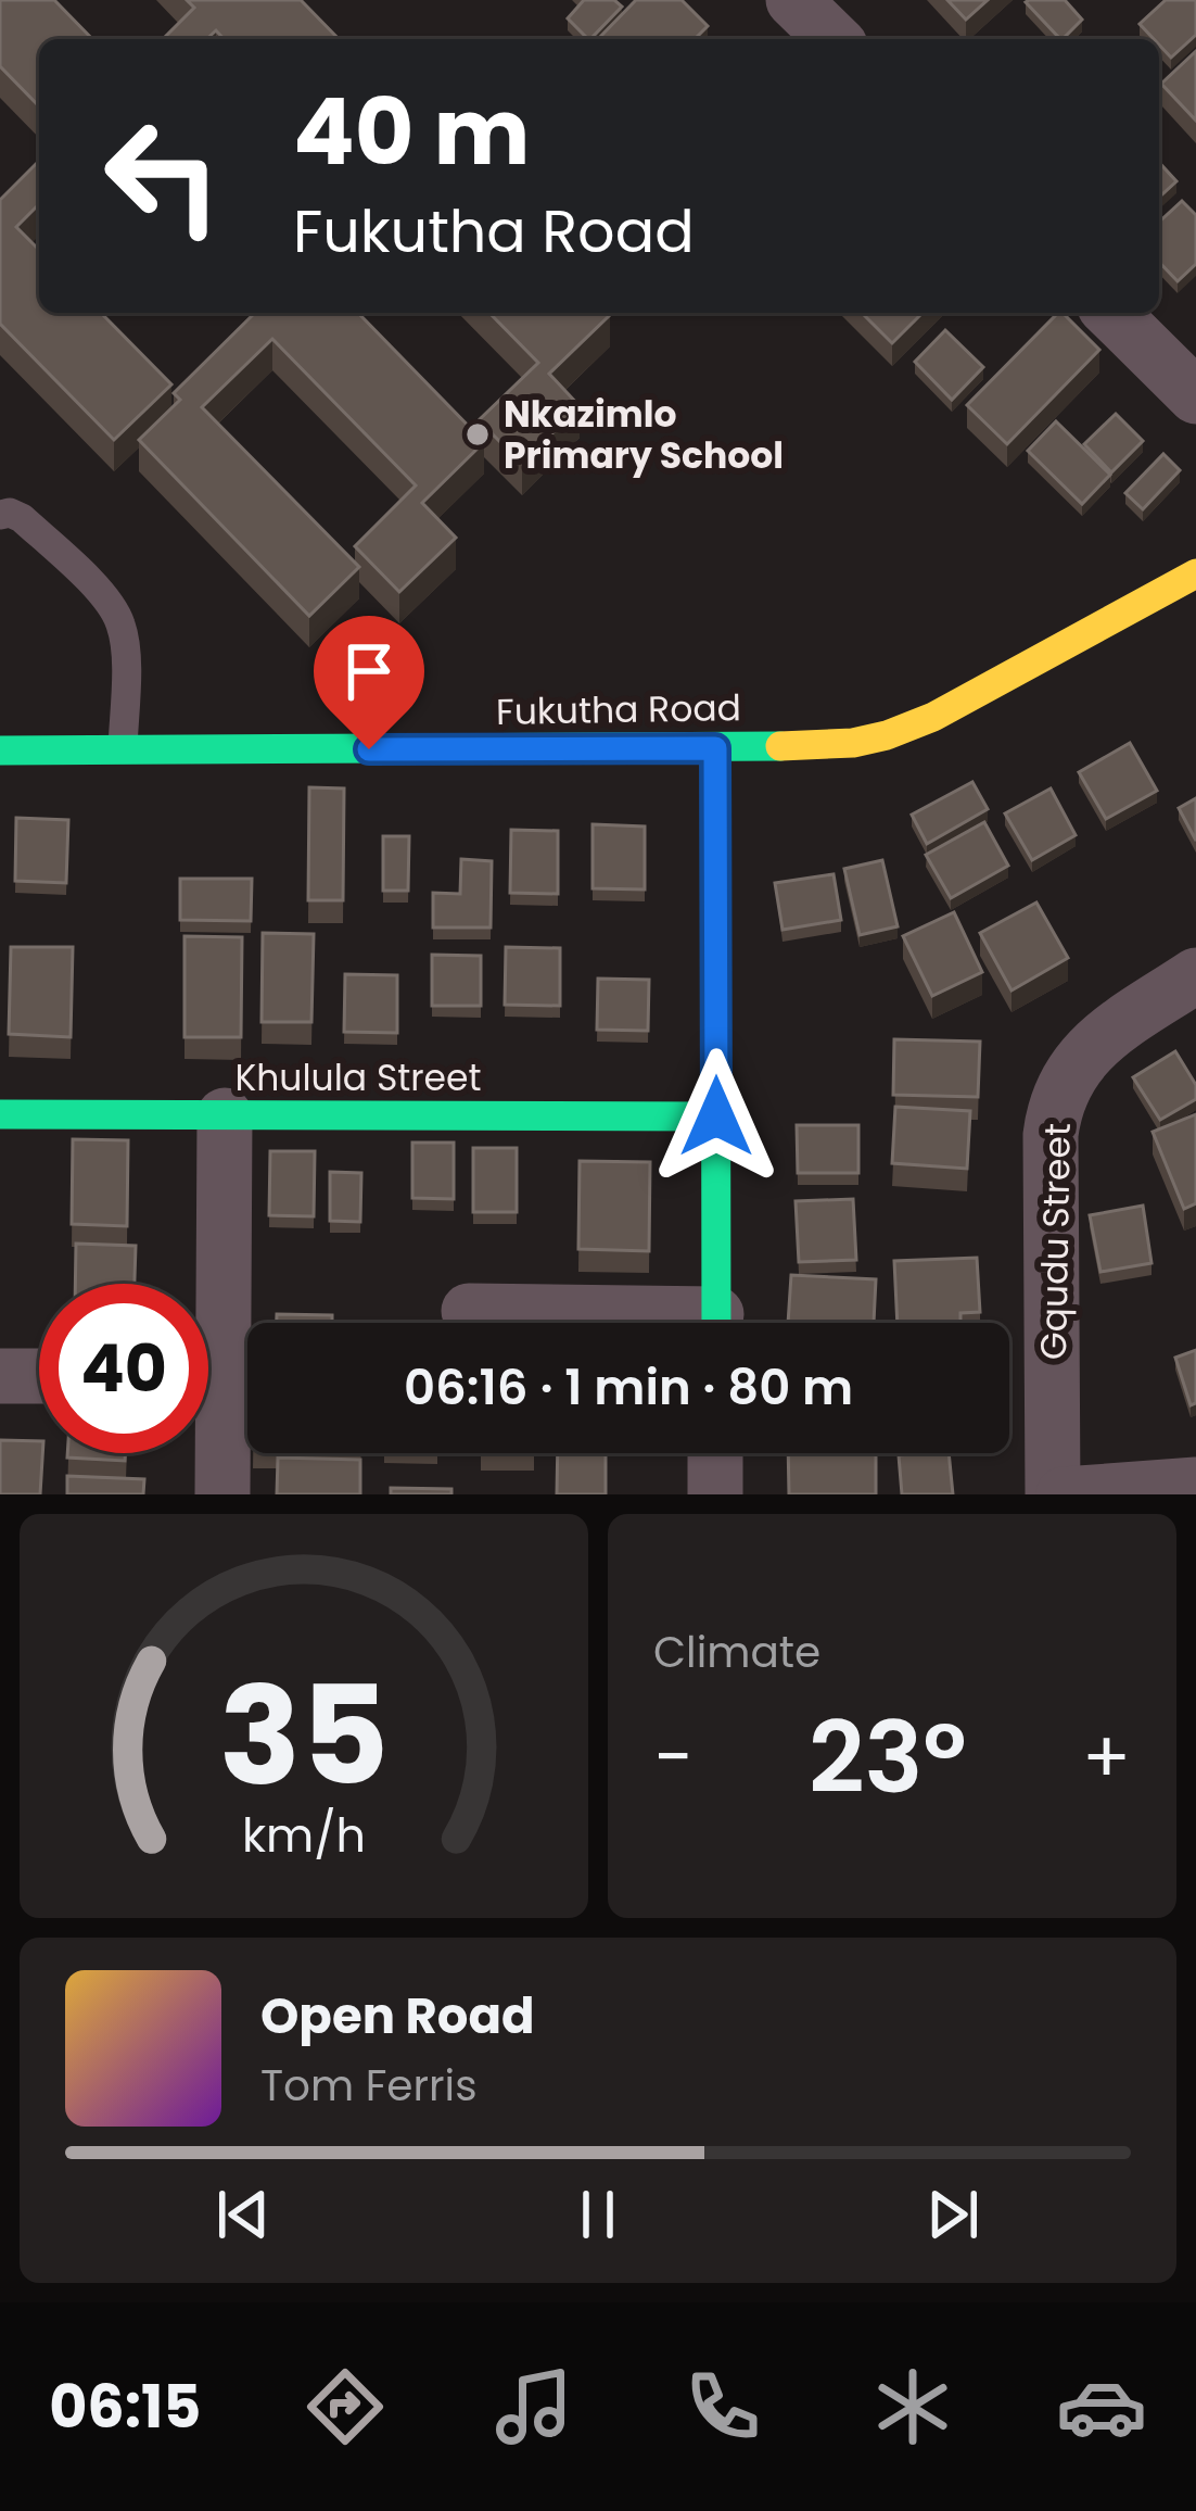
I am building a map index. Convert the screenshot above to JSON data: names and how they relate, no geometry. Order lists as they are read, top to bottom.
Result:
{
  "streets": {
    "street": ["Fukutha Road", "Khulula Street", "Gqudu Street"]
  },
  "places": ["Nkazimlo Primary School"],
  "page": {
    "turn": ["40 m", "Fukutha Road"],
    "limit": "40",
    "trip": "06:16 · 1 min · 80 m",
    "tile": "Climate",
    "heat": ["−", "23°", "+"],
    "song": ["Open Road", "Tom Ferris"],
    "tabs": "06:15",
    "gauge": ["35", "km/h"]
  }
}
